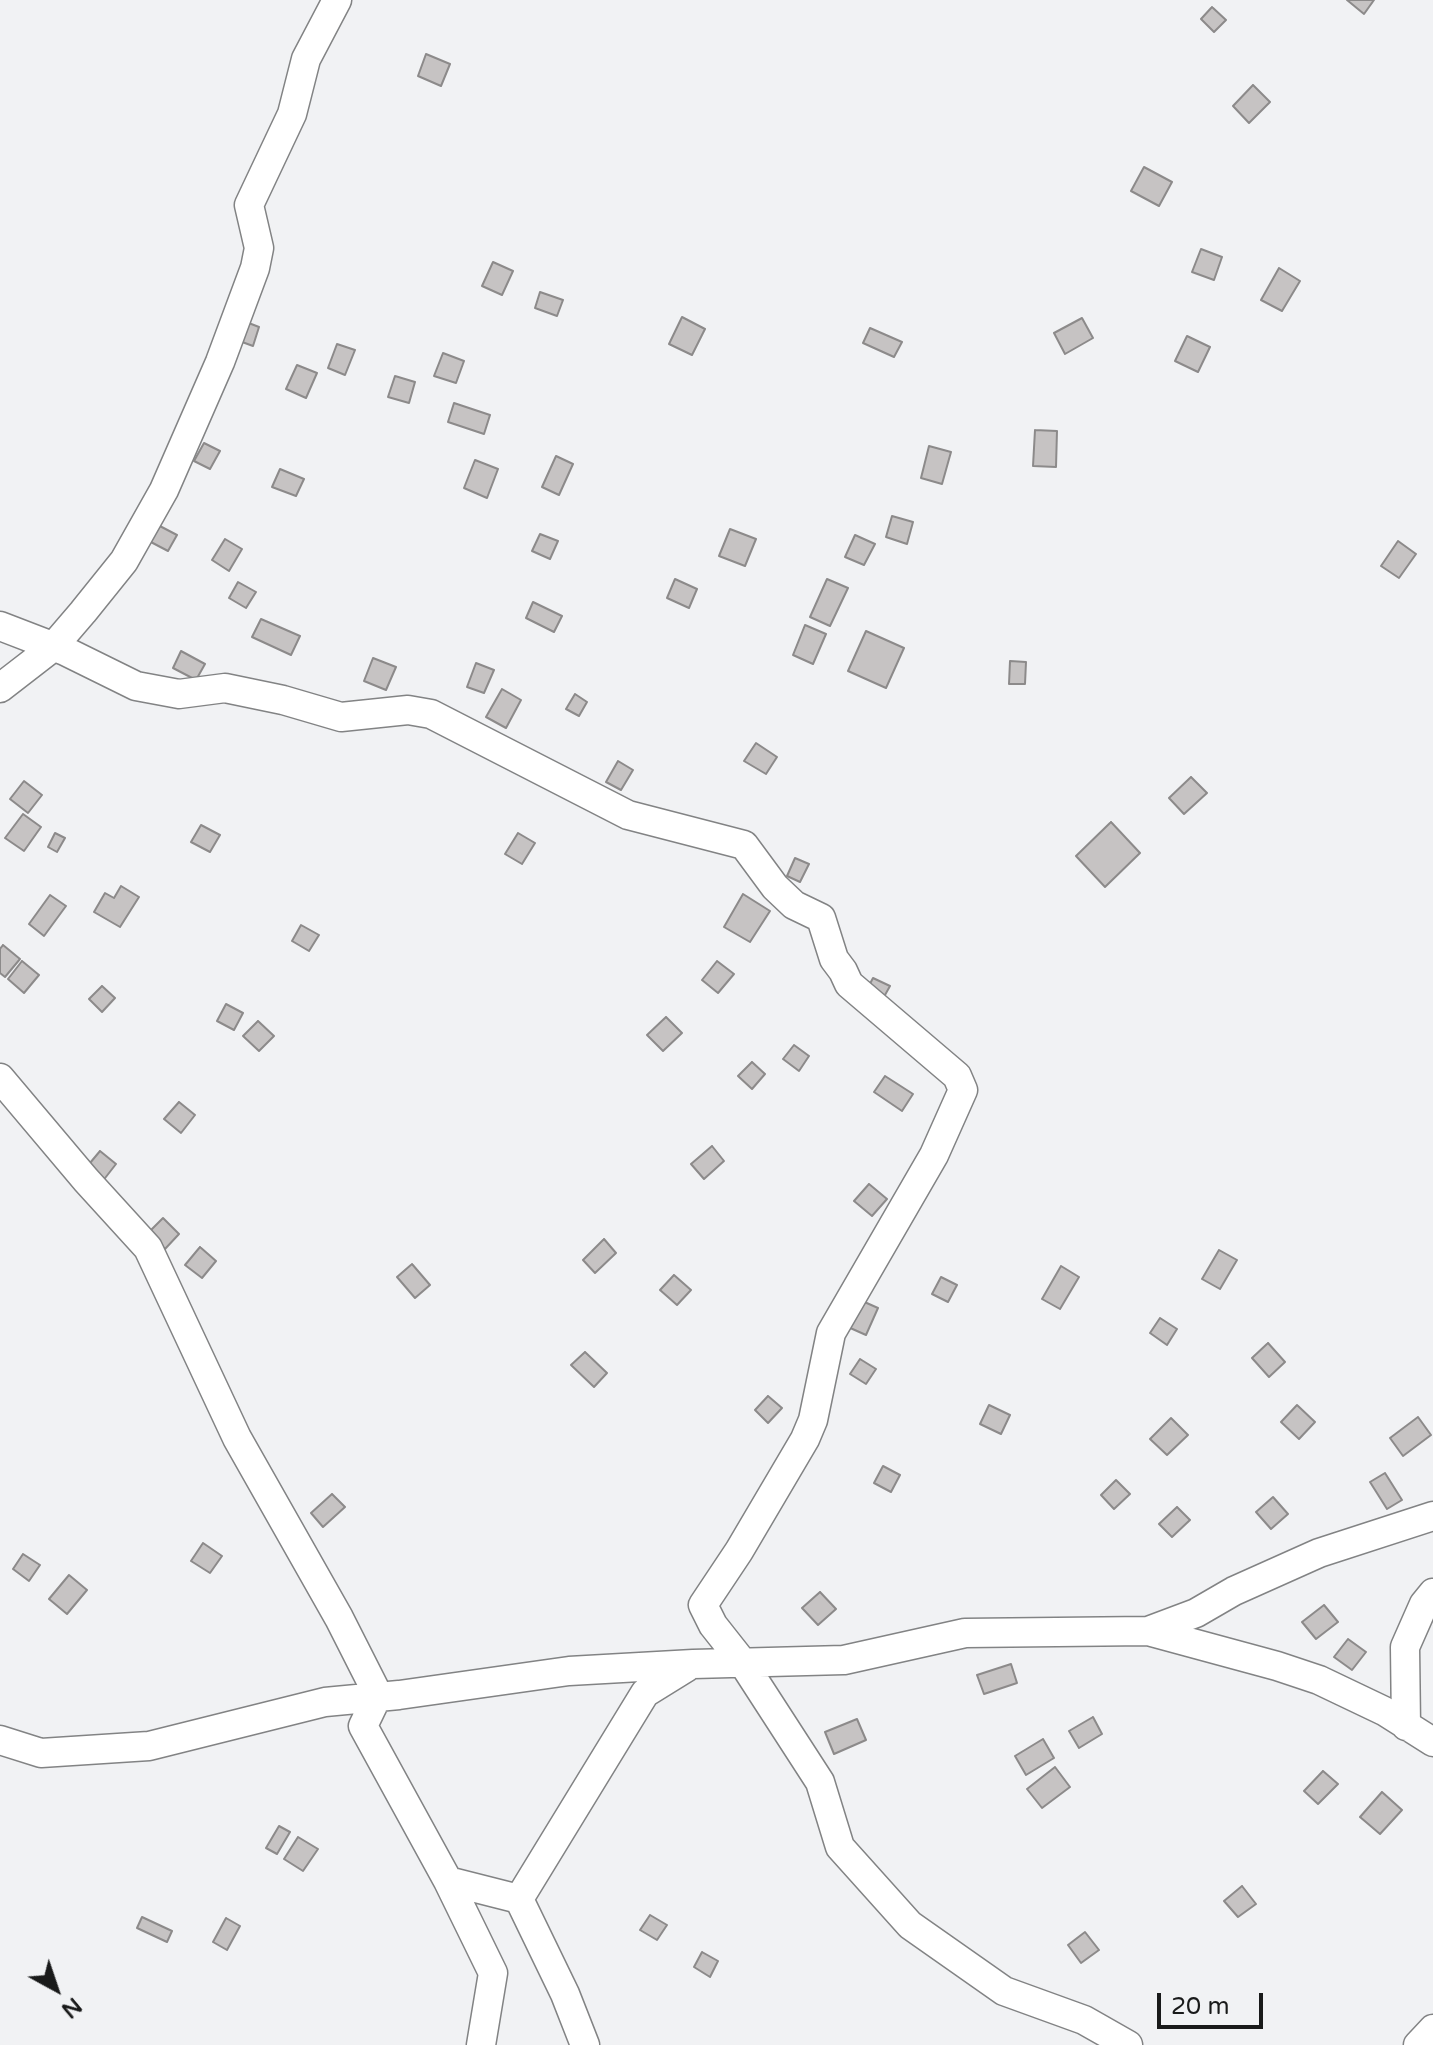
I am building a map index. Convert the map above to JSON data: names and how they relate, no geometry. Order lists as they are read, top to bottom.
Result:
{
  "scale_bar": "20 m",
  "north": "bottom right"
}
